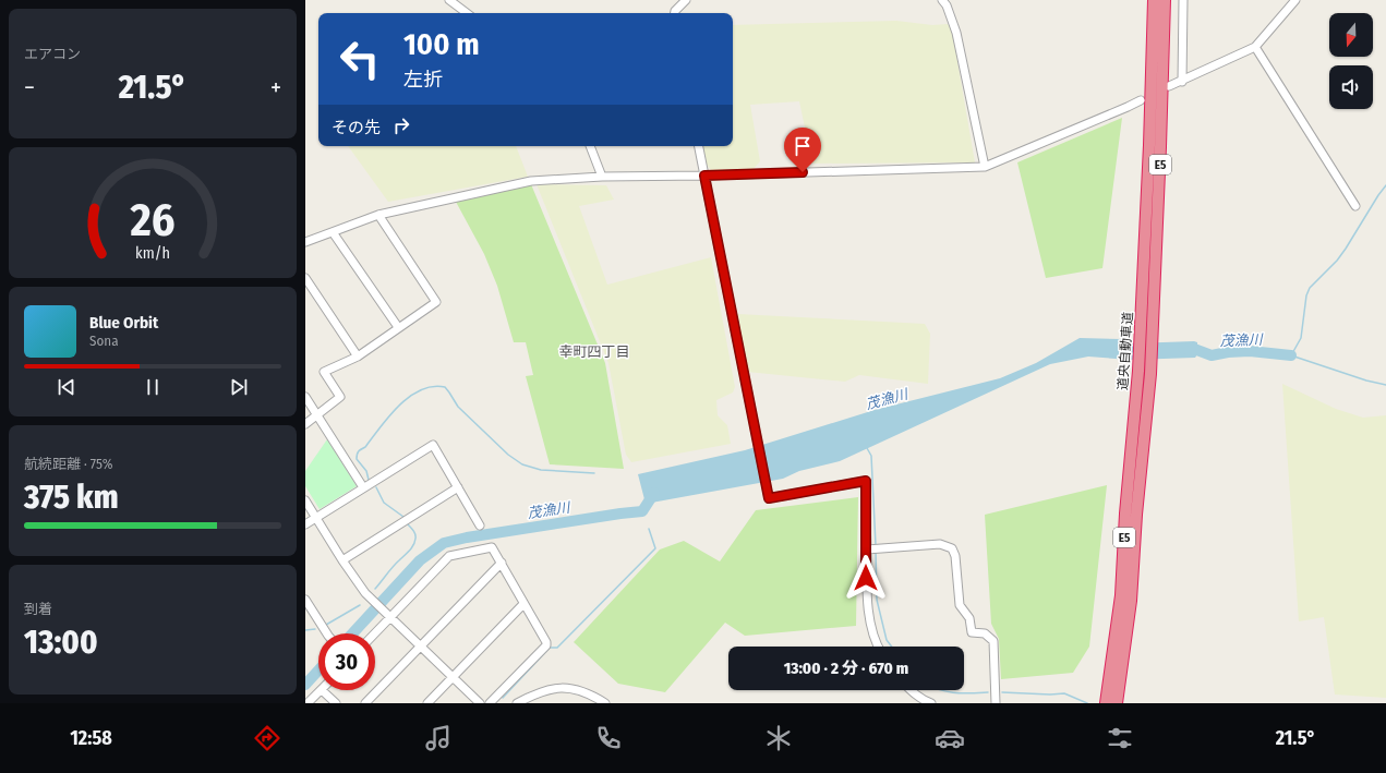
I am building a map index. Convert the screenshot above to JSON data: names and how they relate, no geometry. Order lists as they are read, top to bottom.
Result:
{
  "streets": {
    "highway": ["E5", "道央自動車道"]
  },
  "districts": ["幸町四丁目"],
  "water": ["茂漁川"],
  "north": "bottom",
  "page": {
    "tile": [
      "エアコン",
      ["航続距離 · 75%", "375 km"],
      ["到着", "13:00"]
    ],
    "turn": ["100 m", "左折"],
    "heat": ["−", "21.5°", "+"],
    "then": "その先",
    "song": ["Blue Orbit", "Sona"],
    "limit": "30",
    "trip": "13:00 · 2 分 · 670 m",
    "tabs": ["12:58", "21.5°"],
    "gauge": ["26", "km/h"]
  }
}
